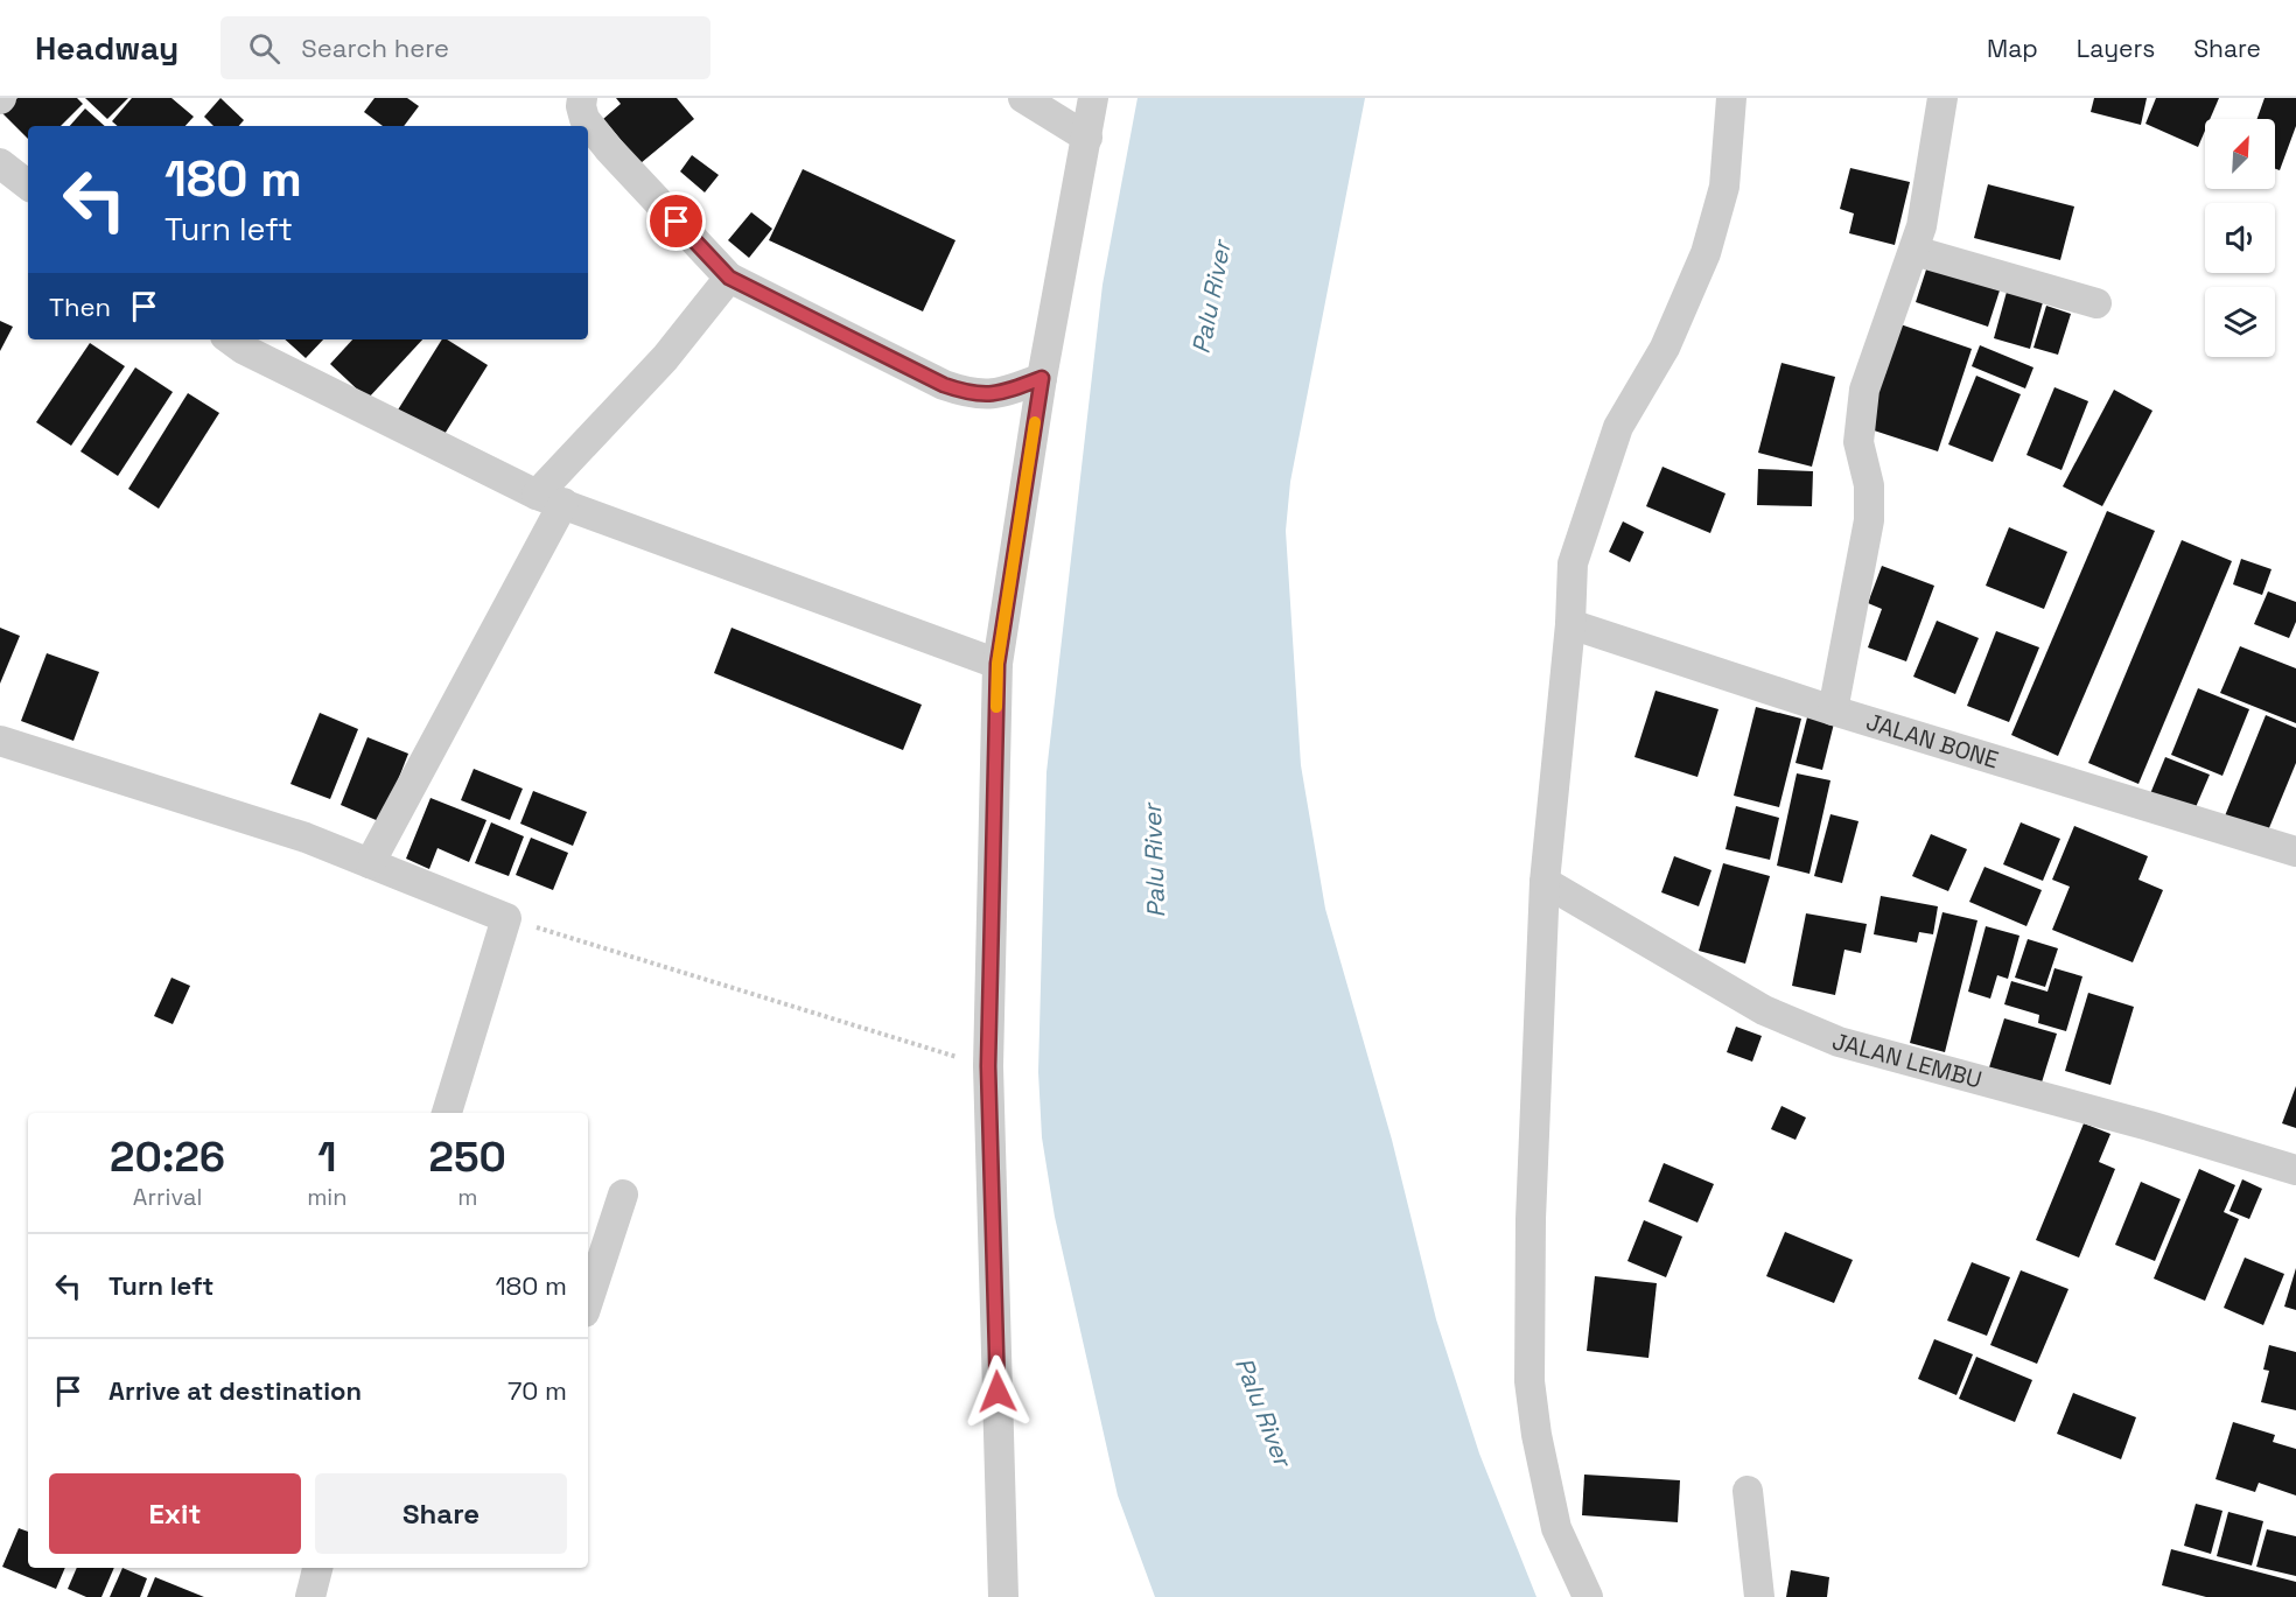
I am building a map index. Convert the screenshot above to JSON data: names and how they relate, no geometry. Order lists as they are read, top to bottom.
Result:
{
  "streets": {
    "street": ["JALAN BONE", "JALAN LEMBU"]
  },
  "water": ["Palu River"],
  "north": "top right",
  "page": {
    "header": "Headway",
    "search": "Search here",
    "nav": ["Map", "Layers", "Share"],
    "turn": ["180 m", "Turn left"],
    "then": "Then",
    "eta": [
      "20:26",
      "Arrival",
      "1",
      "min",
      "250",
      "m"
    ],
    "list": [
      {
        "name": "Turn left",
        "value": "180 m"
      },
      {
        "name": "Arrive at destination",
        "value": "70 m"
      }
    ],
    "buttons": ["Exit", "Share"]
  }
}
